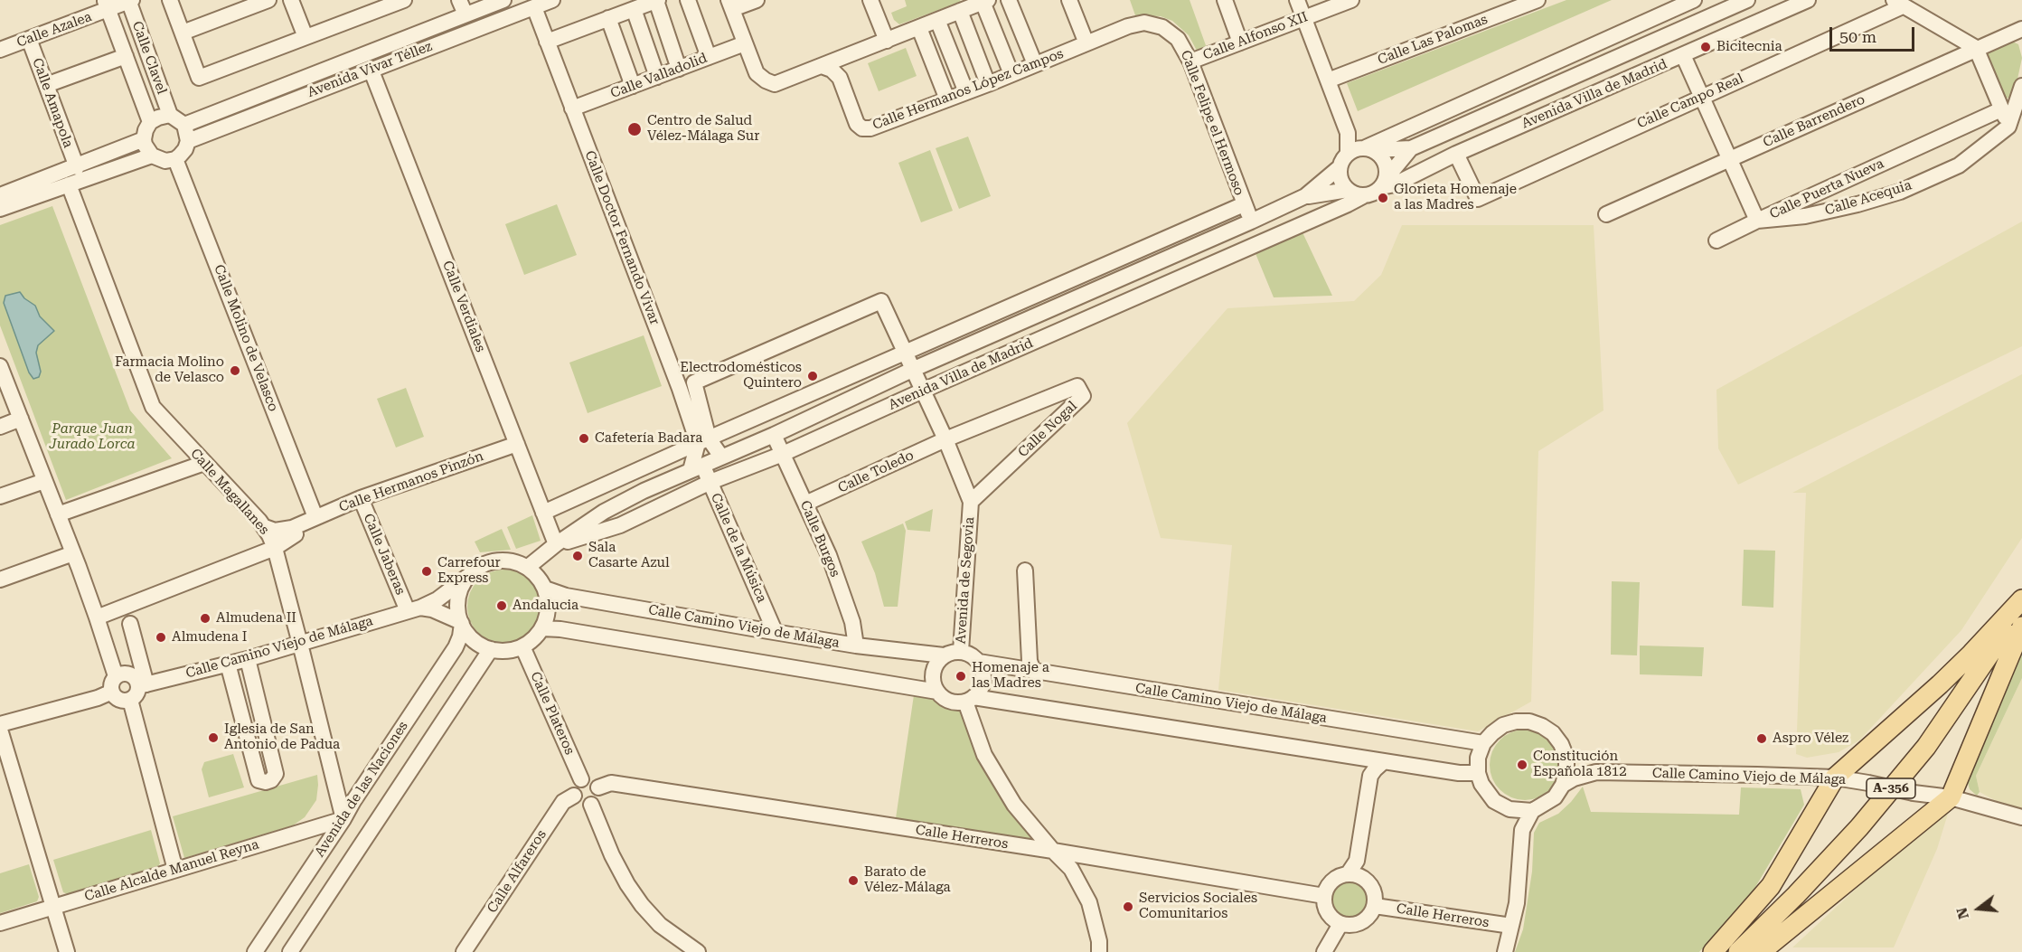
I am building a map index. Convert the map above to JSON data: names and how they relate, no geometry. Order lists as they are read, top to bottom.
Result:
{
  "streets": {
    "main road": ["A-356"],
    "street": [
      "Calle Azalea",
      "Calle Alfonso XII",
      "Calle Las Palomas",
      "Calle Clavel",
      "Avenida Vivar Téllez",
      "Calle Valladolid",
      "Calle Hermanos López Campos",
      "Avenida Villa de Madrid",
      "Calle Campo Real",
      "Calle Amapola",
      "Calle Barrendero",
      "Calle Felipe el Hermoso",
      "Calle Puerta Nueva",
      "Calle Acequia",
      "Calle Doctor Fernando Vivar",
      "Calle Verdiales",
      "Calle Molino de Velasco",
      "Calle Nogal",
      "Calle Toledo",
      "Calle Hermanos Pinzón",
      "Calle Magallanes",
      "Calle Burgos",
      "Calle de la Música",
      "Calle Jaberas",
      "Avenida de Segovia",
      "Calle Camino Viejo de Málaga",
      "Calle Plateros",
      "Avenida de las Naciones",
      "Calle Herreros",
      "Calle Alcalde Manuel Reyna",
      "Calle Alfareros"
    ]
  },
  "crossings": [
    ["Calle Azalea", "Calle Clavel"],
    ["Calle Azalea", "Calle Amapola"],
    ["Calle Alfonso XII", "Calle Felipe el Hermoso"],
    ["Calle Clavel", "Avenida Vivar Téllez"],
    ["Calle Clavel", "Calle Molino de Velasco"],
    ["Avenida Vivar Téllez", "Calle Doctor Fernando Vivar"],
    ["Avenida Vivar Téllez", "Calle Verdiales"],
    ["Avenida Vivar Téllez", "Calle Molino de Velasco"],
    ["Calle Valladolid", "Calle Doctor Fernando Vivar"],
    ["Calle Hermanos López Campos", "Calle Felipe el Hermoso"],
    ["Avenida Villa de Madrid", "Calle Campo Real"],
    ["Avenida Villa de Madrid", "Calle Puerta Nueva"],
    ["Avenida Villa de Madrid", "Calle Verdiales"],
    ["Avenida Villa de Madrid", "Calle Burgos"],
    ["Avenida Villa de Madrid", "Calle de la Música"],
    ["Avenida Villa de Madrid", "Avenida de Segovia"],
    ["Calle Campo Real", "Calle Puerta Nueva"],
    ["Calle Barrendero", "Calle Puerta Nueva"],
    ["Calle Puerta Nueva", "Calle Acequia"],
    ["Calle Doctor Fernando Vivar", "Avenida de Segovia"],
    ["Calle Verdiales", "Calle Hermanos Pinzón"],
    ["Calle Molino de Velasco", "Calle Hermanos Pinzón"],
    ["Calle Nogal", "Calle Toledo"],
    ["Calle Nogal", "Avenida de Segovia"],
    ["Calle Toledo", "Calle Burgos"],
    ["Calle Toledo", "Avenida de Segovia"],
    ["Calle Hermanos Pinzón", "Calle Magallanes"],
    ["Calle Hermanos Pinzón", "Calle Jaberas"],
    ["Calle Magallanes", "Calle Camino Viejo de Málaga"],
    ["Calle Magallanes", "Avenida de las Naciones"],
    ["Calle Magallanes", "Calle Alcalde Manuel Reyna"],
    ["Calle Burgos", "Calle Camino Viejo de Málaga"],
    ["Calle de la Música", "Calle Camino Viejo de Málaga"],
    ["Calle Jaberas", "Calle Camino Viejo de Málaga"],
    ["Avenida de Segovia", "Calle Camino Viejo de Málaga"],
    ["Calle Camino Viejo de Málaga", "Calle Plateros"],
    ["Calle Camino Viejo de Málaga", "Avenida de las Naciones"],
    ["Calle Plateros", "Avenida de las Naciones"],
    ["Calle Plateros", "Calle Herreros"],
    ["Calle Plateros", "Calle Alfareros"],
    ["Avenida de las Naciones", "Calle Alcalde Manuel Reyna"],
    ["Calle Herreros", "Calle Alfareros"]
  ],
  "parks": ["Parque Juan Jurado Lorca"],
  "places": [
    "Bicitecnia",
    "Centro de Salud Vélez-Málaga Sur",
    "Glorieta Homenaje a las Madres",
    "Farmacia Molino de Velasco",
    "Electrodomésticos Quintero",
    "Cafetería Badara",
    "Sala Casarte Azul",
    "Carrefour Express",
    "Andalucia",
    "Almudena II",
    "Almudena I",
    "Homenaje a las Madres",
    "Iglesia de San Antonio de Padua",
    "Aspro Vélez",
    "Constitución Española 1812",
    "Barato de Vélez-Málaga",
    "Servicios Sociales Comunitarios"
  ],
  "scale_bar": "50 m",
  "north": "left"
}
